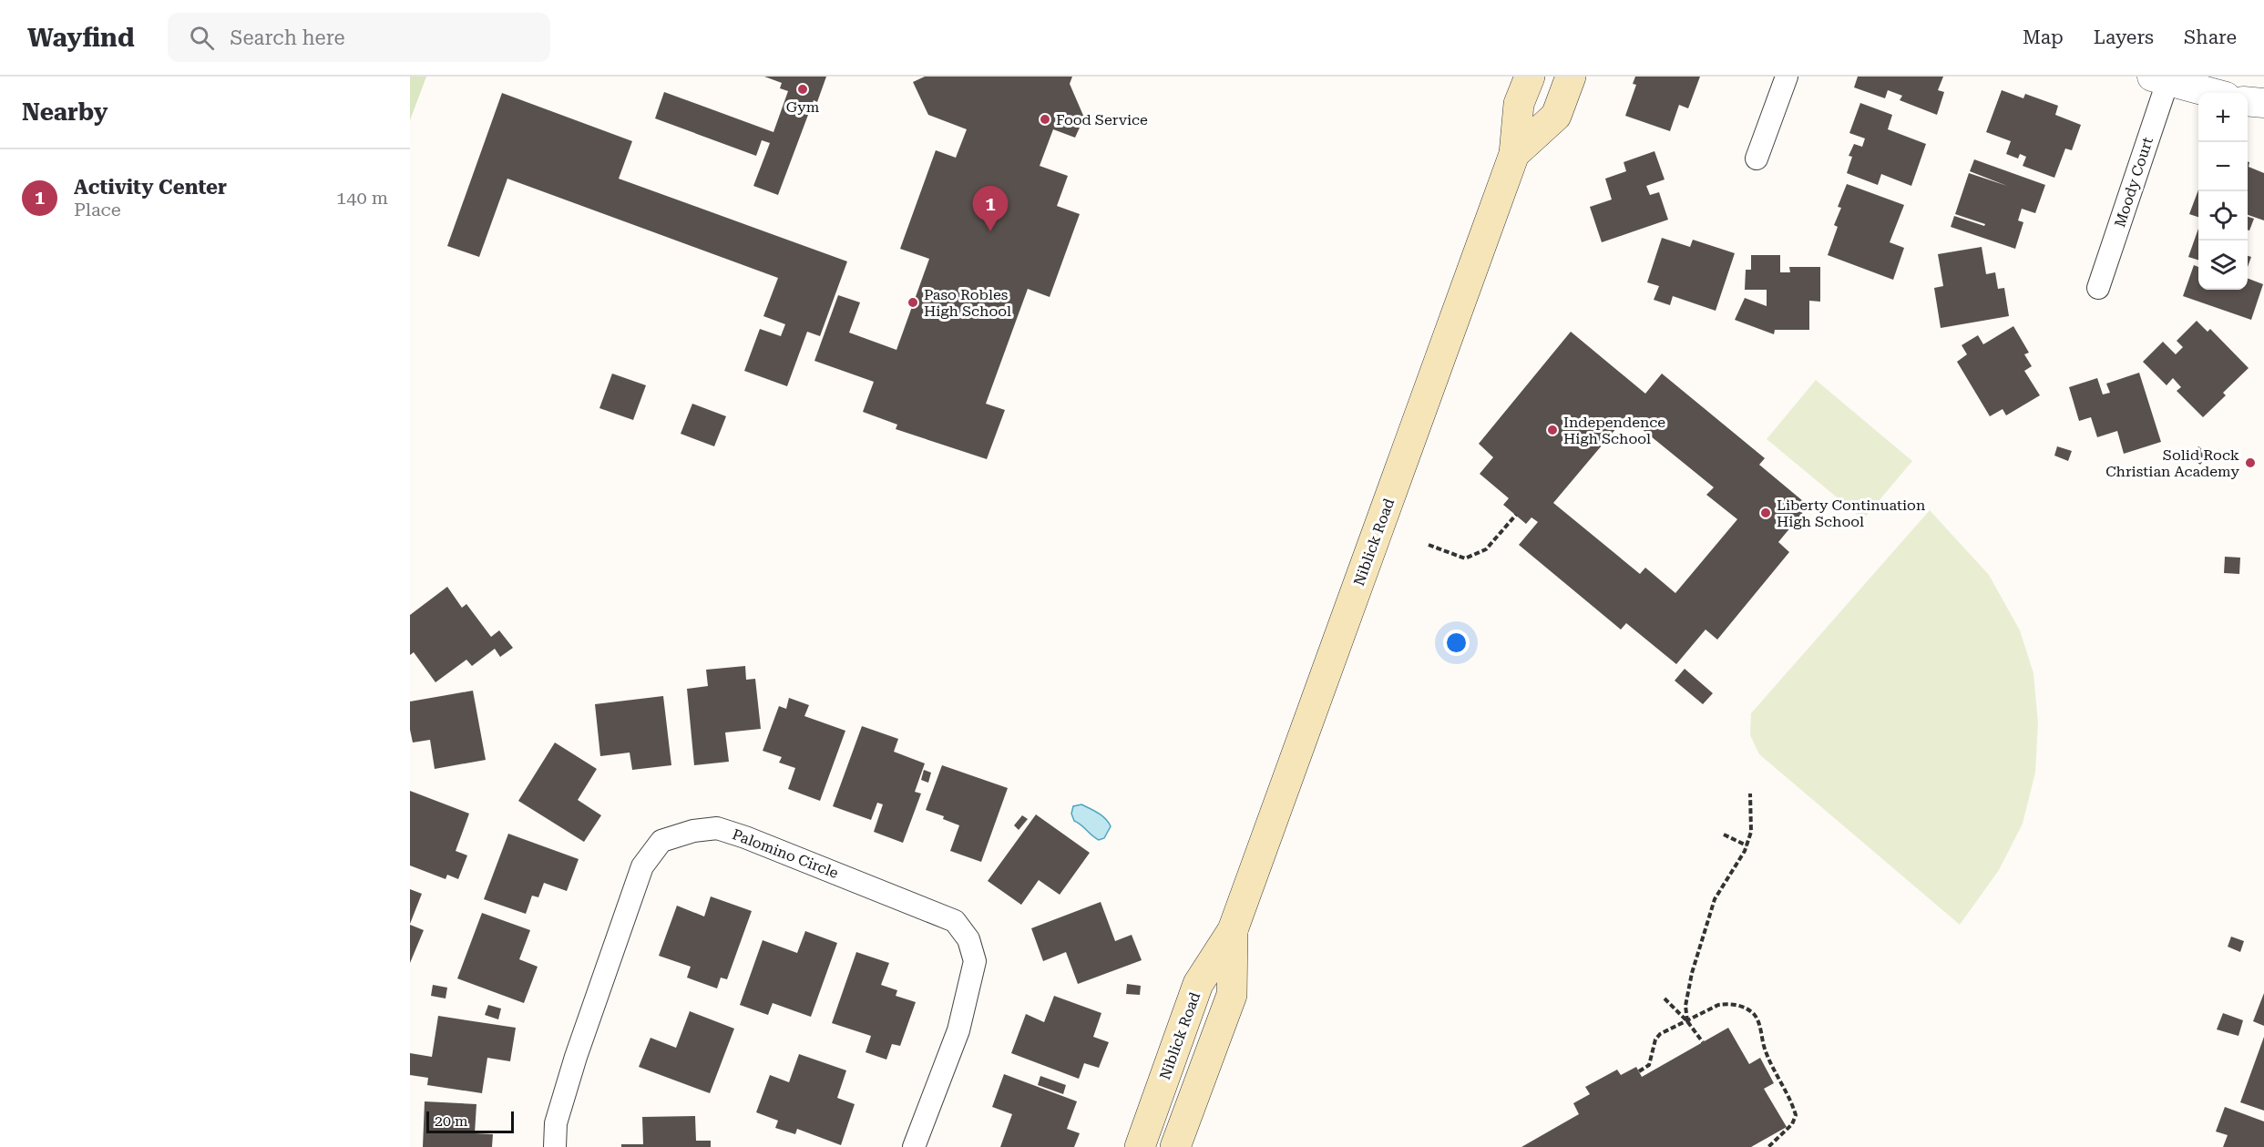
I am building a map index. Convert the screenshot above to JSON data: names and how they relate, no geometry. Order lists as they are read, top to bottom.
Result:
{
  "streets": {
    "main road": ["Niblick Road"],
    "street": ["Moody Court", "Palomino Circle"]
  },
  "places": [
    "Gym",
    "Food Service",
    "Paso Robles High School",
    "Independence High School",
    "Solid Rock Christian Academy",
    "Liberty Continuation High School"
  ],
  "scale_bar": "20 m",
  "page": {
    "header": "Wayfind",
    "search": "Search here",
    "nav": ["Map", "Layers", "Share"],
    "heading": "Nearby",
    "map_buttons": ["+", "−"],
    "list": [
      {
        "mark": "1",
        "name": "Activity Center",
        "note": "Place",
        "value": "140 m"
      }
    ],
    "pins": "1",
    "scale": "20 m"
  }
}
